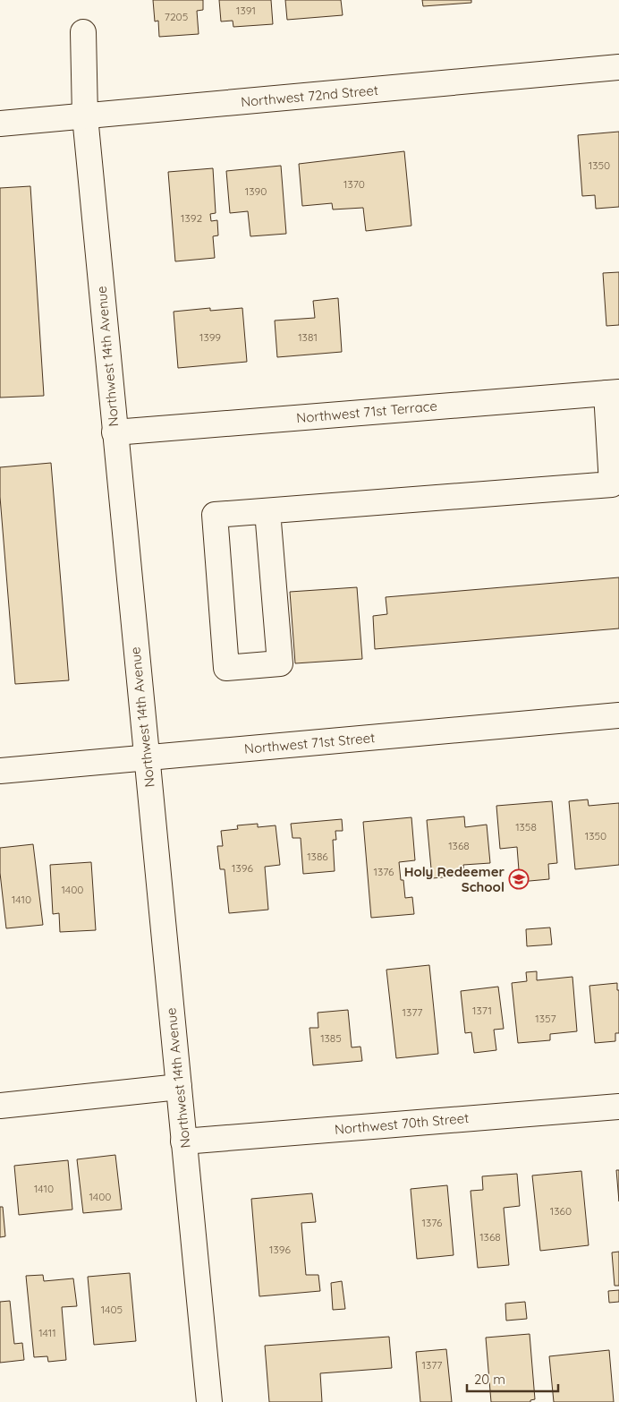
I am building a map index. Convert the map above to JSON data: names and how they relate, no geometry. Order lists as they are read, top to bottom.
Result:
{
  "streets": {
    "street": [
      "Northwest 72nd Street",
      "Northwest 14th Avenue",
      "Northwest 71st Terrace",
      "Northwest 71st Street",
      "Northwest 70th Street"
    ]
  },
  "crossings": [
    ["Northwest 72nd Street", "Northwest 14th Avenue"],
    ["Northwest 14th Avenue", "Northwest 71st Terrace"],
    ["Northwest 14th Avenue", "Northwest 71st Street"],
    ["Northwest 14th Avenue", "Northwest 70th Street"]
  ],
  "places": {
    "school or university": ["Holy Redeemer School"]
  },
  "house_numbers": [
    "1391",
    "7205",
    "1350",
    "1370",
    "1390",
    "1392",
    "1399",
    "1381",
    "1358",
    "1350",
    "1368",
    "1386",
    "1396",
    "1376",
    "1400",
    "1410",
    "1371",
    "1377",
    "1357",
    "1385",
    "1410",
    "1400",
    "1360",
    "1376",
    "1368",
    "1396",
    "1405",
    "1411",
    "1377"
  ],
  "scale_bar": "20 m"
}
